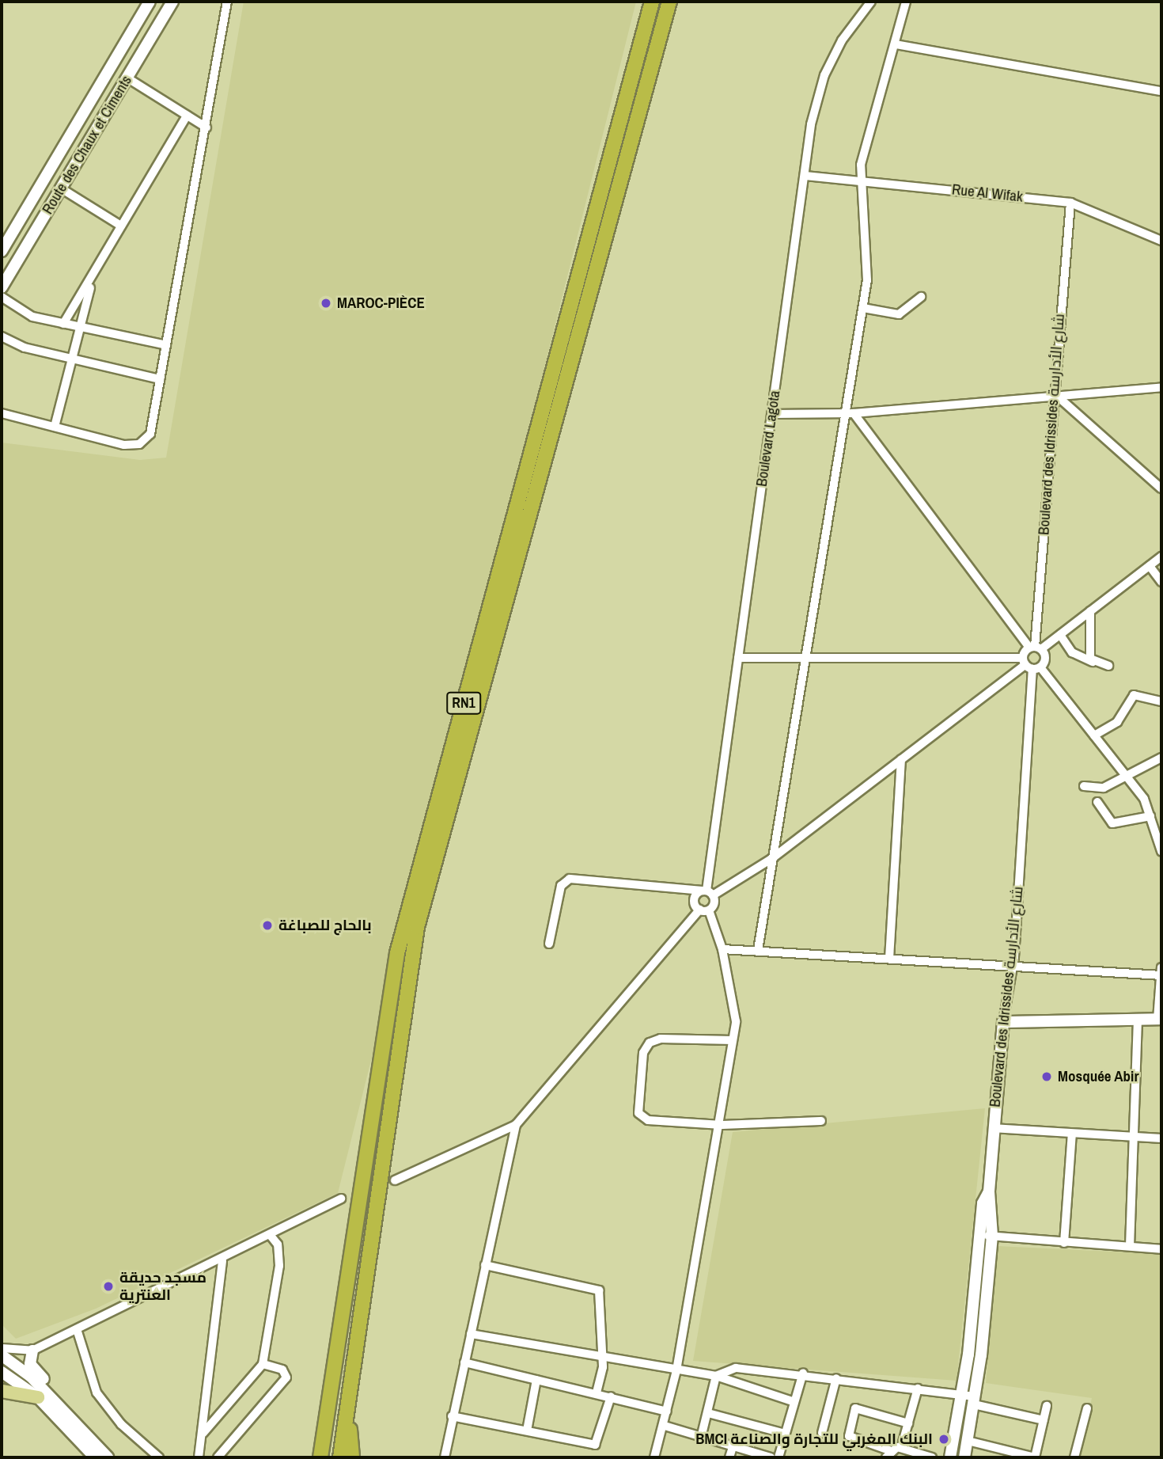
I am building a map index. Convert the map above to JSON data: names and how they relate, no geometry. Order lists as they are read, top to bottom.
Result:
{
  "streets": {
    "highway": ["RN1"],
    "street": [
      "Route des Chaux et Ciments",
      "Rue Al Wifak",
      "Boulevard des Idrissides شارع الأدارسة",
      "Boulevard Lagota"
    ]
  },
  "crossings": [
    ["Rue Al Wifak", "Boulevard des Idrissides شارع الأدارسة"],
    ["Rue Al Wifak", "Boulevard Lagota"]
  ],
  "places": [
    "MAROC-PIÈCE",
    "بالحاج للصباغة",
    "Mosquée Abir",
    "مسجد حديقة العنترية",
    "BMCI البنك المغربي للتجارة والصناعة"
  ]
}
